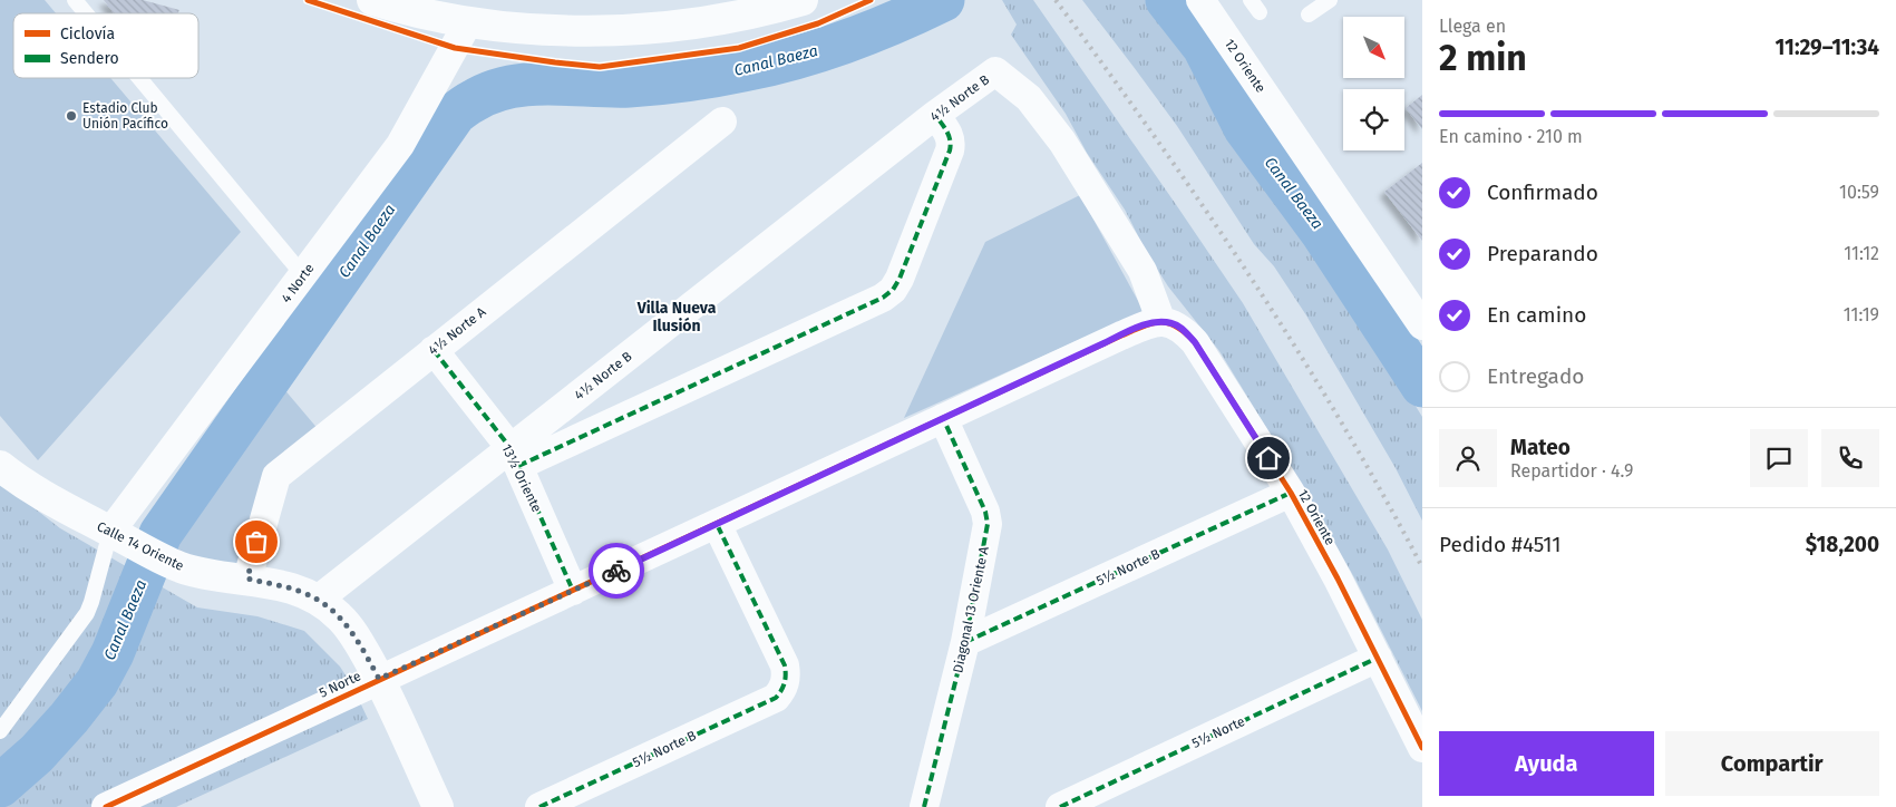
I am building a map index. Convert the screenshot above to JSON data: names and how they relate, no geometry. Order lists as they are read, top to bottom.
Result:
{
  "streets": {
    "street": [
      "12 Oriente",
      "4½ Norte B",
      "4 Norte",
      "4½ Norte A",
      "13½ Oriente",
      "Calle 14 Oriente",
      "5½ Norte B",
      "Diagonal 13 Oriente A",
      "5 Norte",
      "5½ Norte"
    ]
  },
  "crossings": [
    ["12 Oriente", "4½ Norte B"],
    ["12 Oriente", "5½ Norte B"],
    ["12 Oriente", "5 Norte"],
    ["12 Oriente", "5½ Norte"],
    ["4½ Norte B", "13½ Oriente"],
    ["4½ Norte B", "Calle 14 Oriente"],
    ["4½ Norte B", "5 Norte"],
    ["4 Norte", "Calle 14 Oriente"],
    ["4½ Norte A", "13½ Oriente"],
    ["4½ Norte A", "Calle 14 Oriente"],
    ["13½ Oriente", "5 Norte"],
    ["Calle 14 Oriente", "5 Norte"],
    ["5½ Norte B", "Diagonal 13 Oriente A"],
    ["5½ Norte B", "5 Norte"],
    ["Diagonal 13 Oriente A", "5 Norte"]
  ],
  "districts": ["Villa Nueva Ilusión"],
  "water": ["Canal Baeza"],
  "places": ["Estadio Club Unión Pacífico"],
  "legend": ["Ciclovía", "Sendero"],
  "north": "bottom right",
  "page": {
    "heading": ["2 min", "Llega en", "11:29–11:34"],
    "panel": [
      "Mateo",
      "Repartidor · 4.9",
      "Pedido #4511",
      "$18,200"
    ],
    "bar": "En camino · 210 m",
    "list": [
      ["Confirmado", "10:59"],
      ["Preparando", "11:12"],
      ["En camino", "11:19"],
      "Entregado"
    ],
    "buttons": ["Ayuda", "Compartir"]
  }
}
